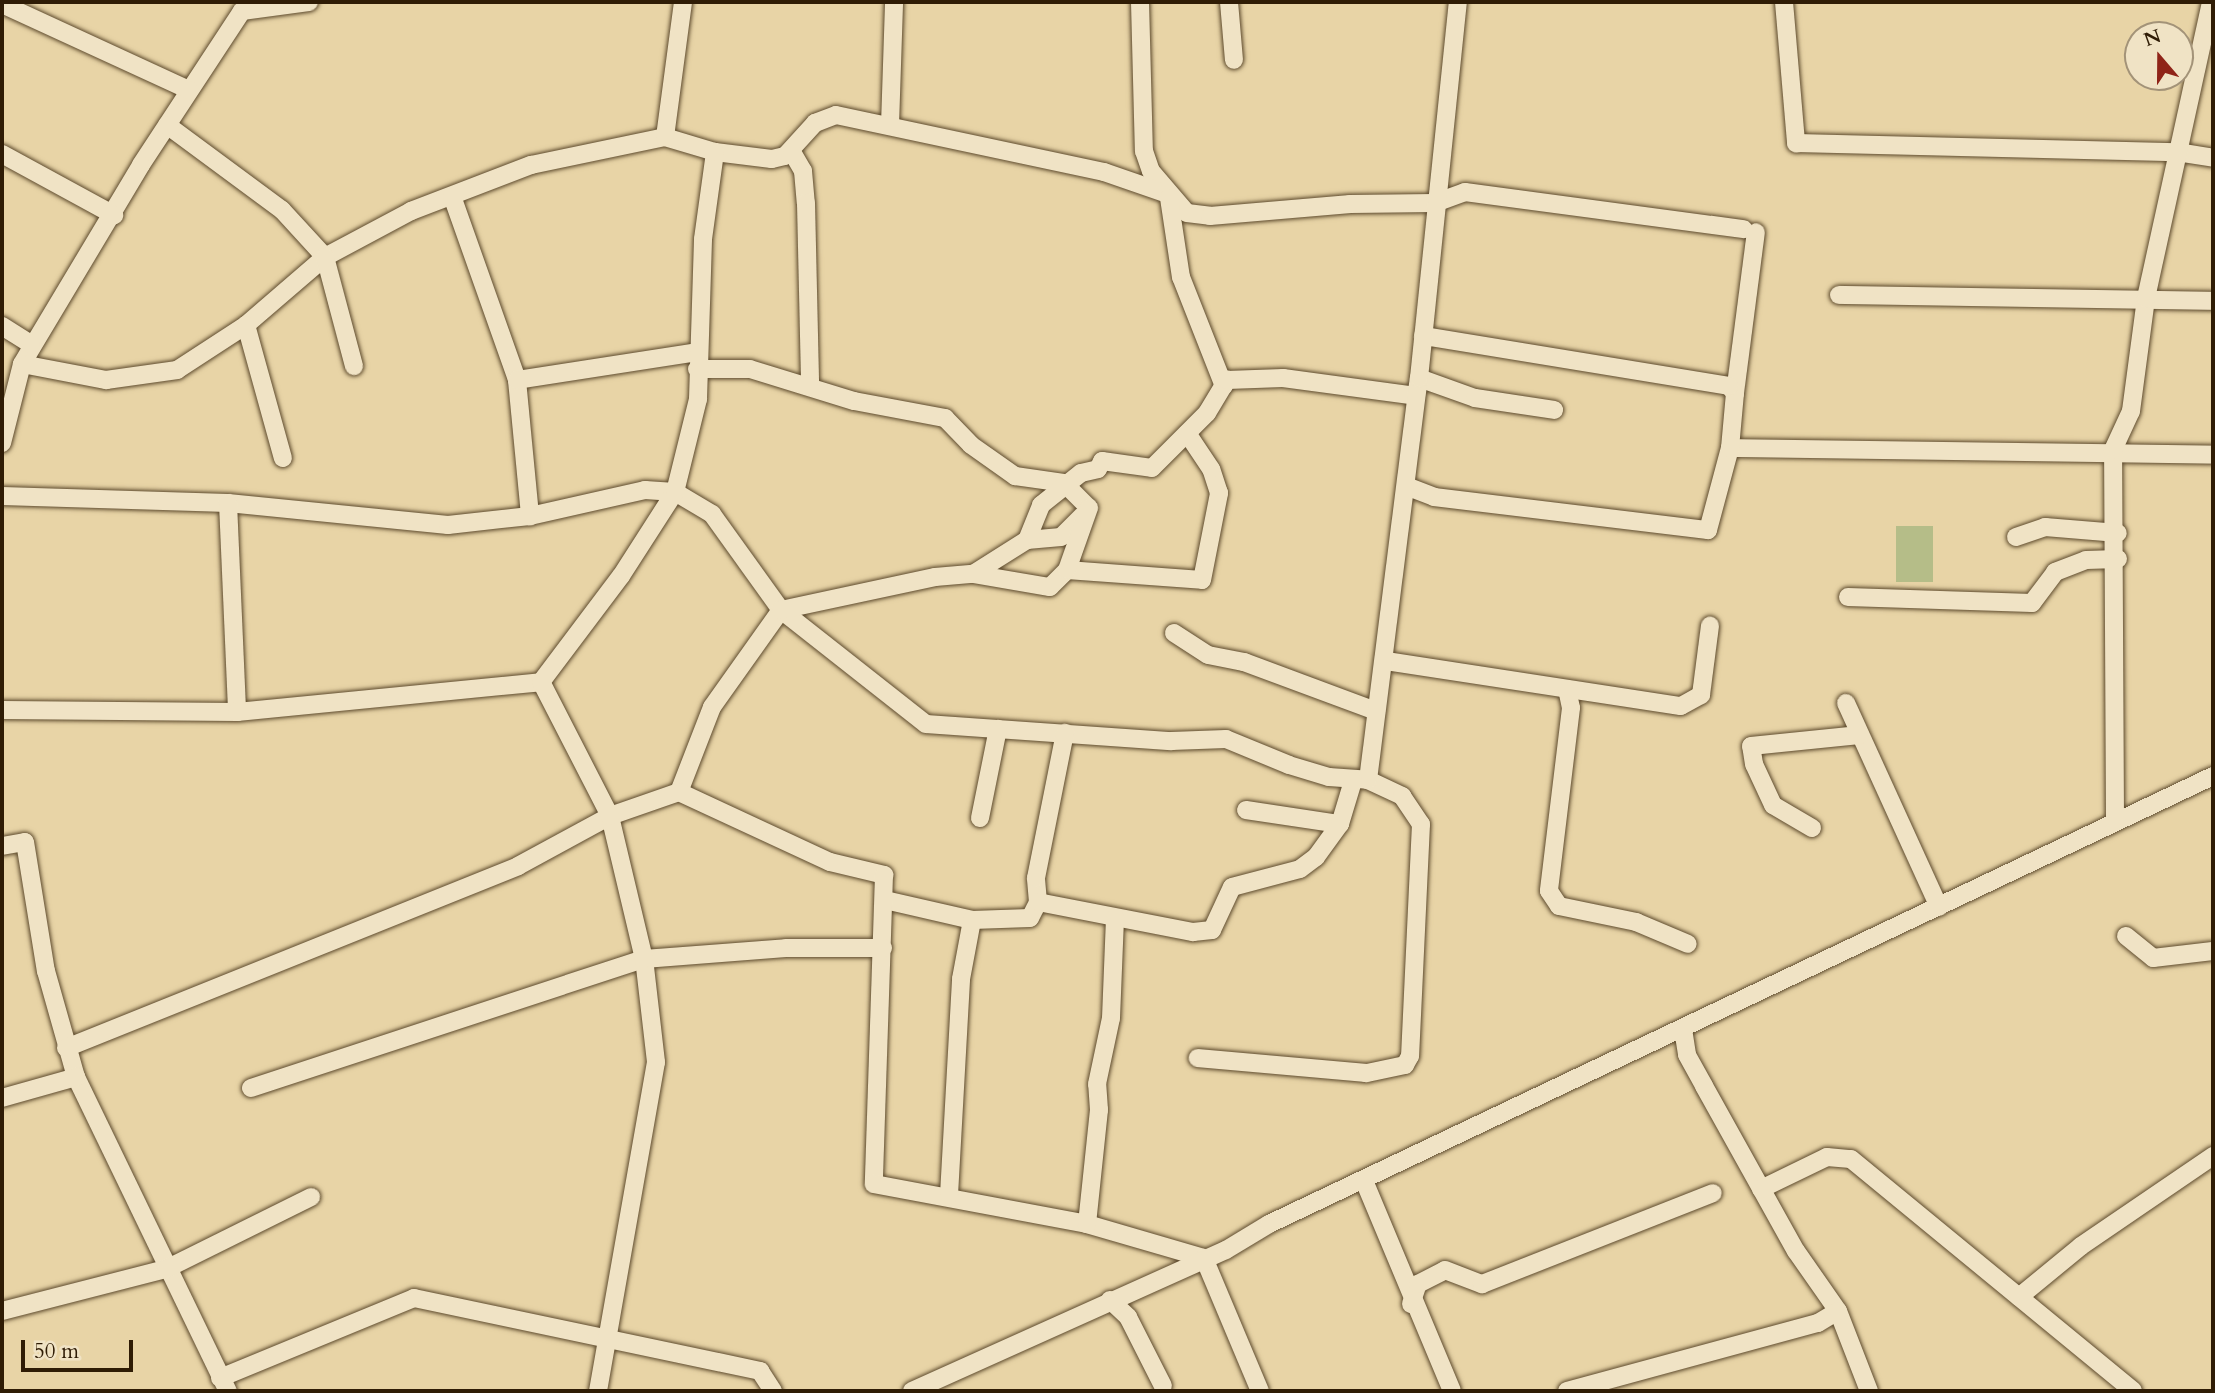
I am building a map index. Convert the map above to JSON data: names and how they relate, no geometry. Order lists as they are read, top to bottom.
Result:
{
  "scale_bar": "50 m",
  "north": "top"
}
